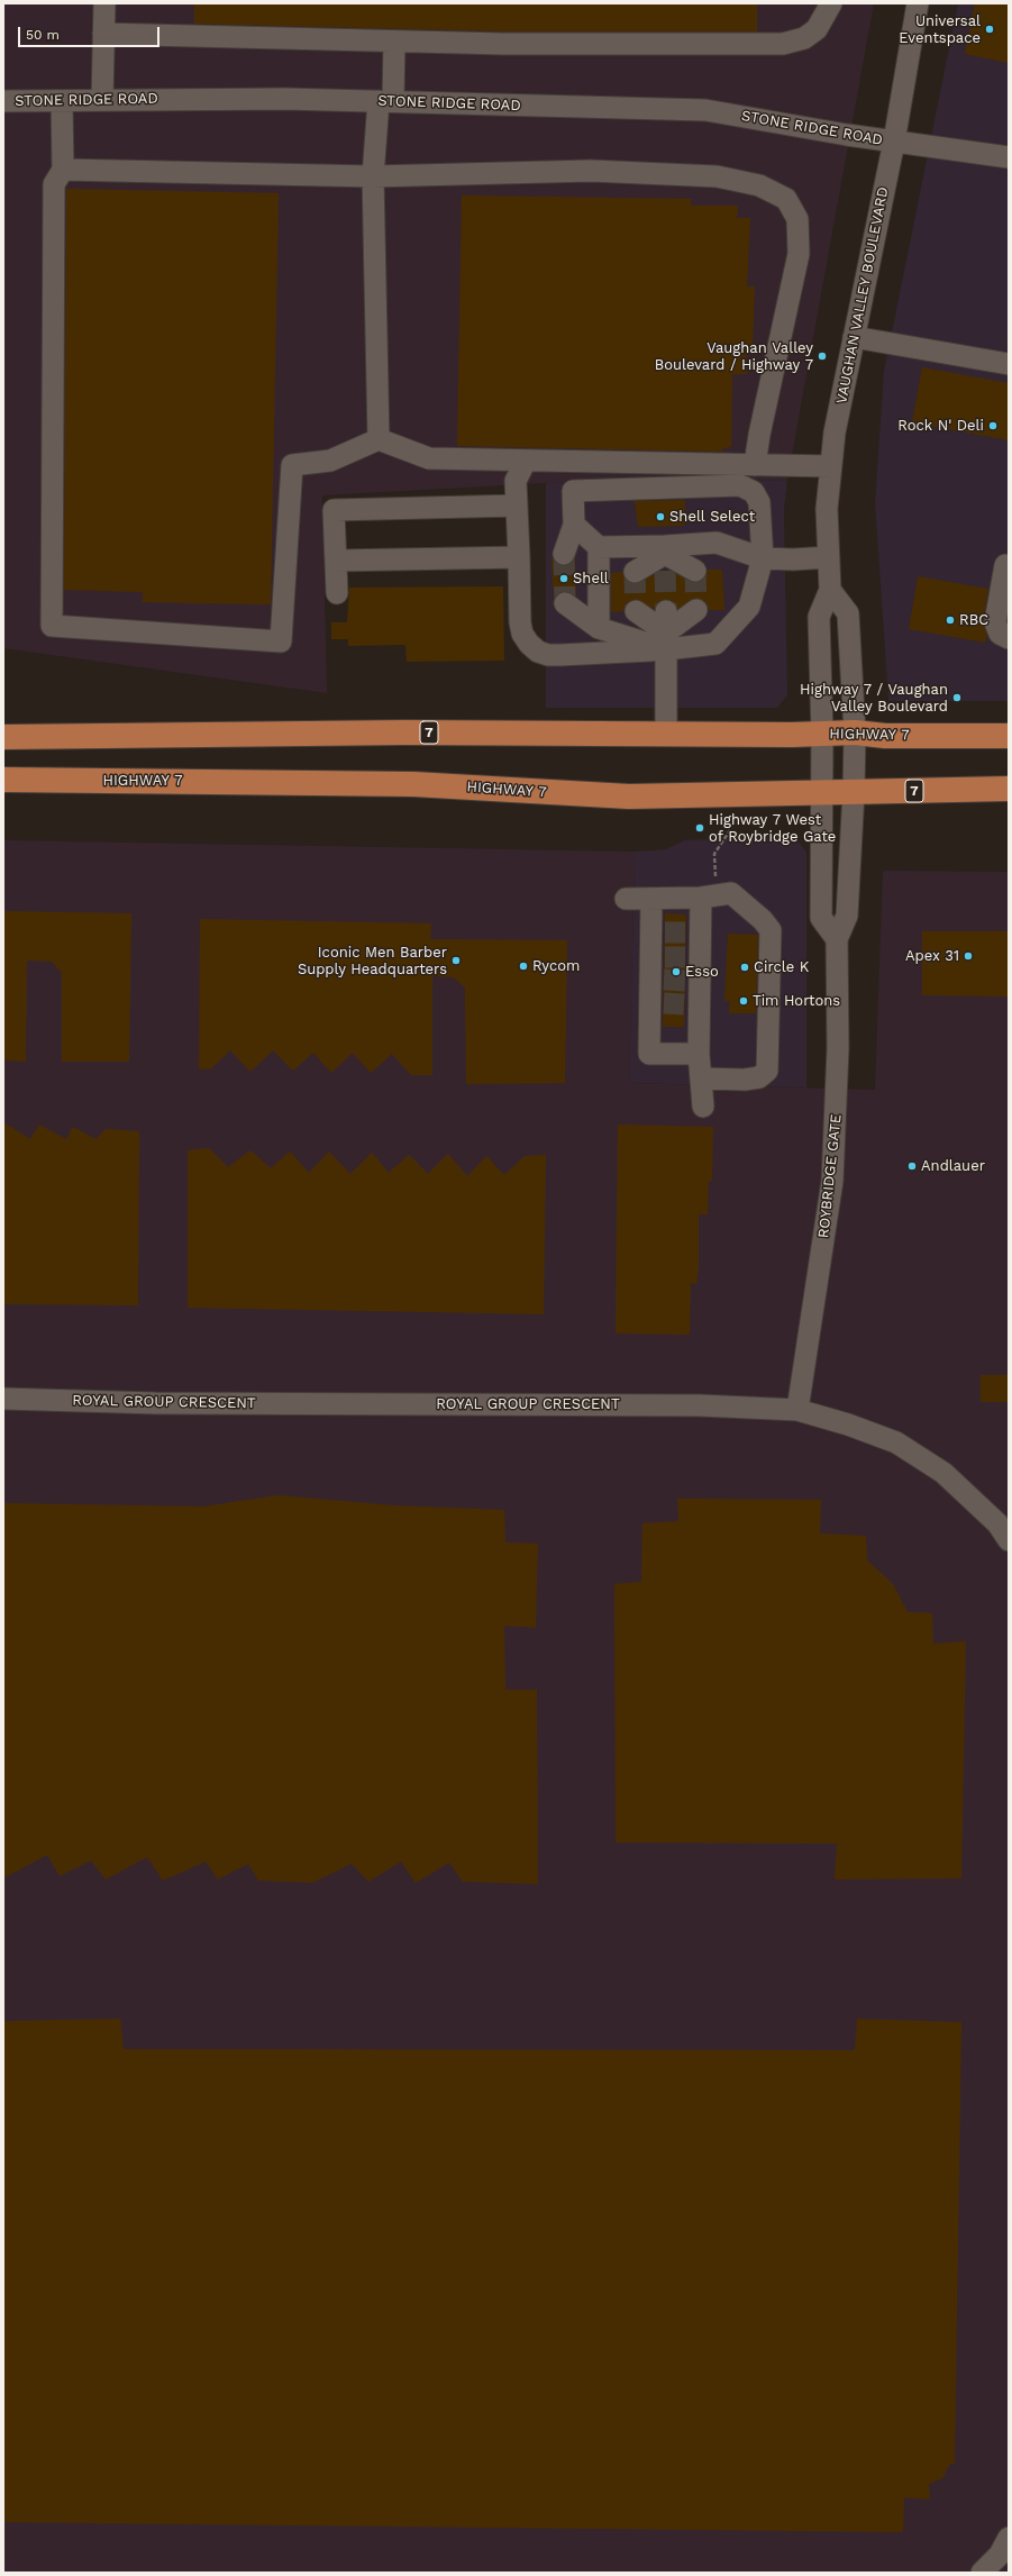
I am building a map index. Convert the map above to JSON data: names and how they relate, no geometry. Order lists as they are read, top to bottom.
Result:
{
  "streets": {
    "main road": ["7", "HIGHWAY 7"],
    "street": [
      "STONE RIDGE ROAD",
      "VAUGHAN VALLEY BOULEVARD",
      "ROYBRIDGE GATE",
      "ROYAL GROUP CRESCENT"
    ]
  },
  "crossings": [
    ["STONE RIDGE ROAD", "VAUGHAN VALLEY BOULEVARD"],
    ["VAUGHAN VALLEY BOULEVARD", "HIGHWAY 7"],
    ["HIGHWAY 7", "ROYBRIDGE GATE"],
    ["ROYBRIDGE GATE", "ROYAL GROUP CRESCENT"]
  ],
  "places": [
    "Universal Eventspace",
    "Vaughan Valley Boulevard / Highway 7",
    "Rock N' Deli",
    "Shell Select",
    "Shell",
    "RBC",
    "Highway 7 / Vaughan Valley Boulevard",
    "Highway 7 West of Roybridge Gate",
    "Apex 31",
    "Iconic Men Barber Supply Headquarters",
    "Rycom",
    "Circle K",
    "Esso",
    "Tim Hortons",
    "Andlauer"
  ],
  "scale_bar": "50 m"
}
